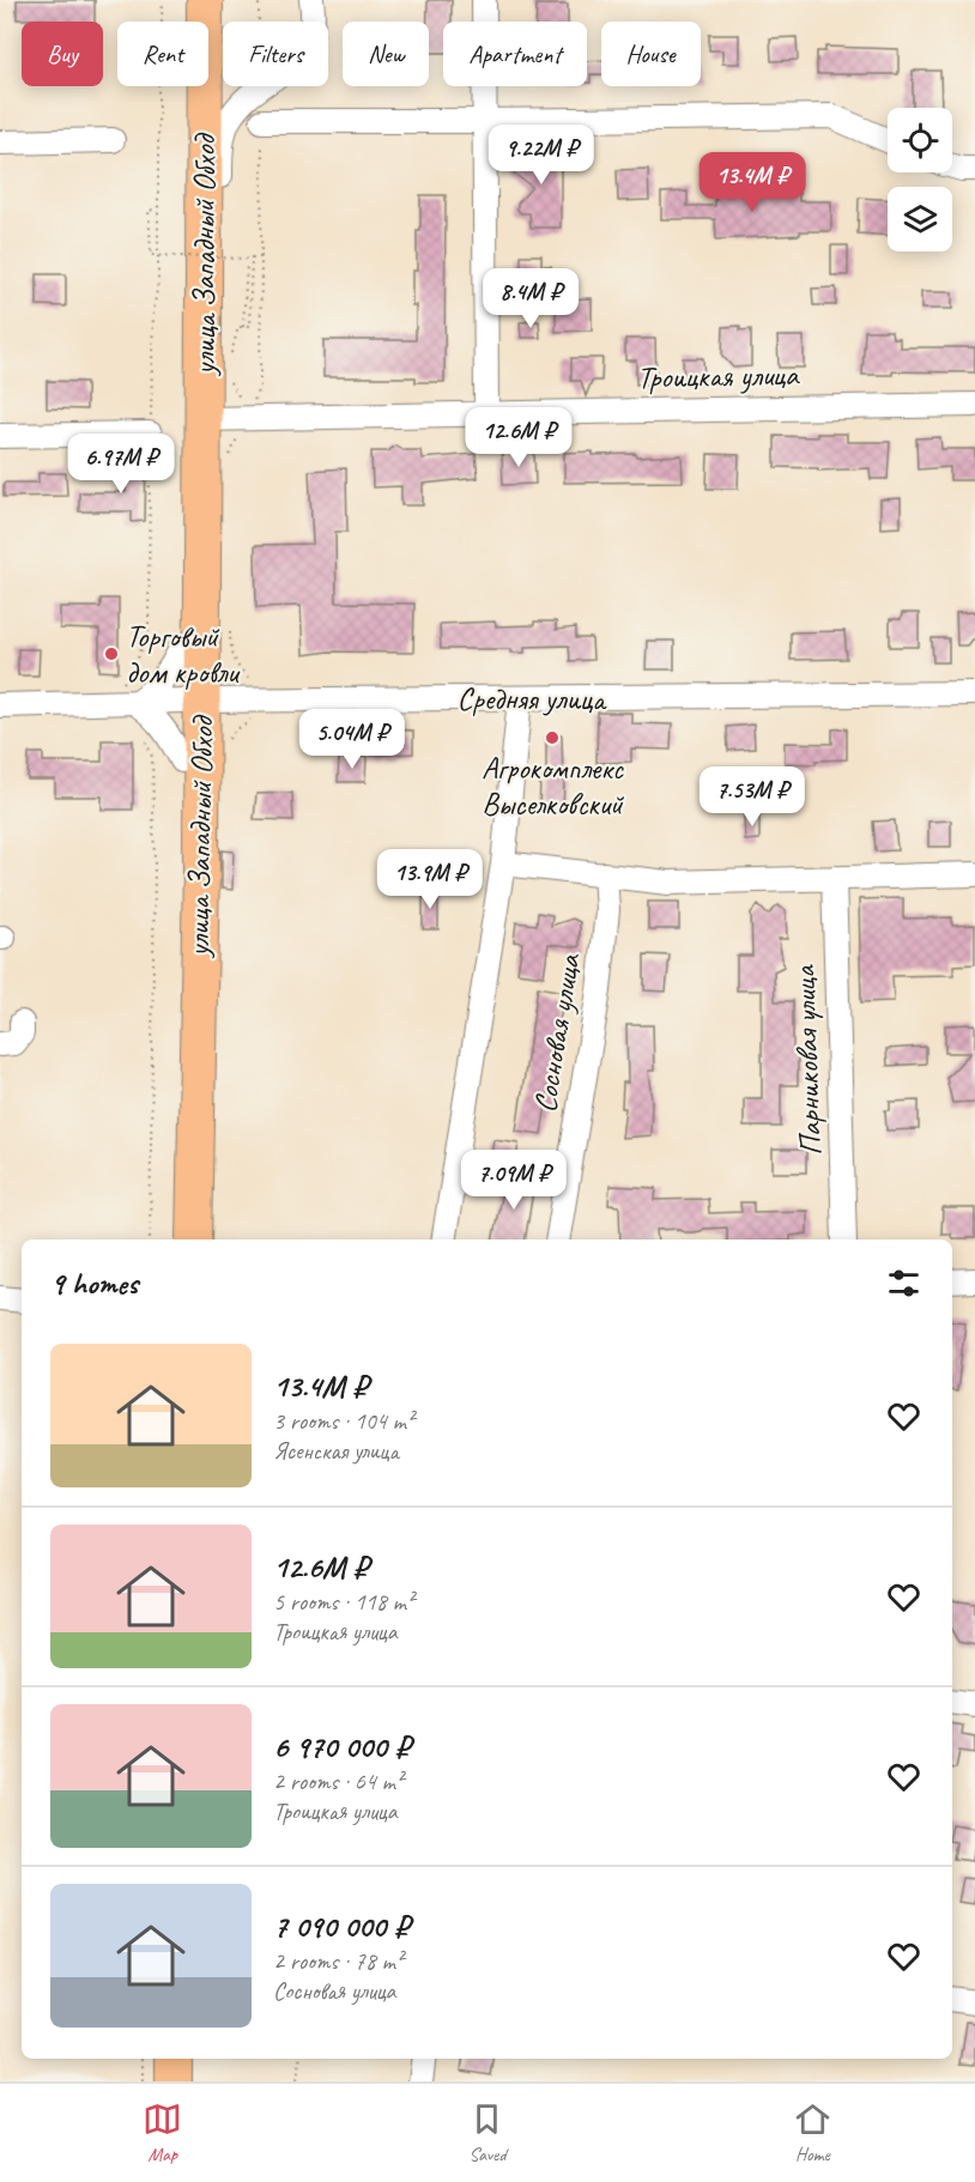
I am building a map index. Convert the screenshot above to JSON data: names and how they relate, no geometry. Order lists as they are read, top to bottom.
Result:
{
  "streets": {
    "highway": ["улица Западный Обход"],
    "street": [
      "Троицкая улица",
      "Средняя улица",
      "Сосновая улица",
      "Парниковая улица"
    ]
  },
  "crossings": [
    ["улица Западный Обход", "Троицкая улица"],
    ["улица Западный Обход", "Средняя улица"]
  ],
  "places": ["Торговый дом кровли", "Агрокомплекс Выселковский"],
  "page": {
    "chip": [
      "Buy",
      "Rent",
      "Filters",
      "New",
      "Apartment",
      "House"
    ],
    "price": [
      "9.22M ₽",
      "13.4M ₽",
      "8.4M ₽",
      "12.6M ₽",
      "6.97M ₽",
      "5.04M ₽",
      "7.53M ₽",
      "13.9M ₽",
      "7.09M ₽"
    ],
    "heading": "9 homes",
    "list": [
      {
        "name": "13.4M ₽",
        "note": "3 rooms · 104 m² · Ясенская улица"
      },
      {
        "name": "12.6M ₽",
        "note": "5 rooms · 118 m² · Троицкая улица"
      },
      {
        "name": "6 970 000 ₽",
        "note": "2 rooms · 64 m² · Троицкая улица"
      },
      {
        "name": "7 090 000 ₽",
        "note": "2 rooms · 78 m² · Сосновая улица"
      }
    ],
    "tabs": ["Map", "Saved", "Home"]
  }
}
